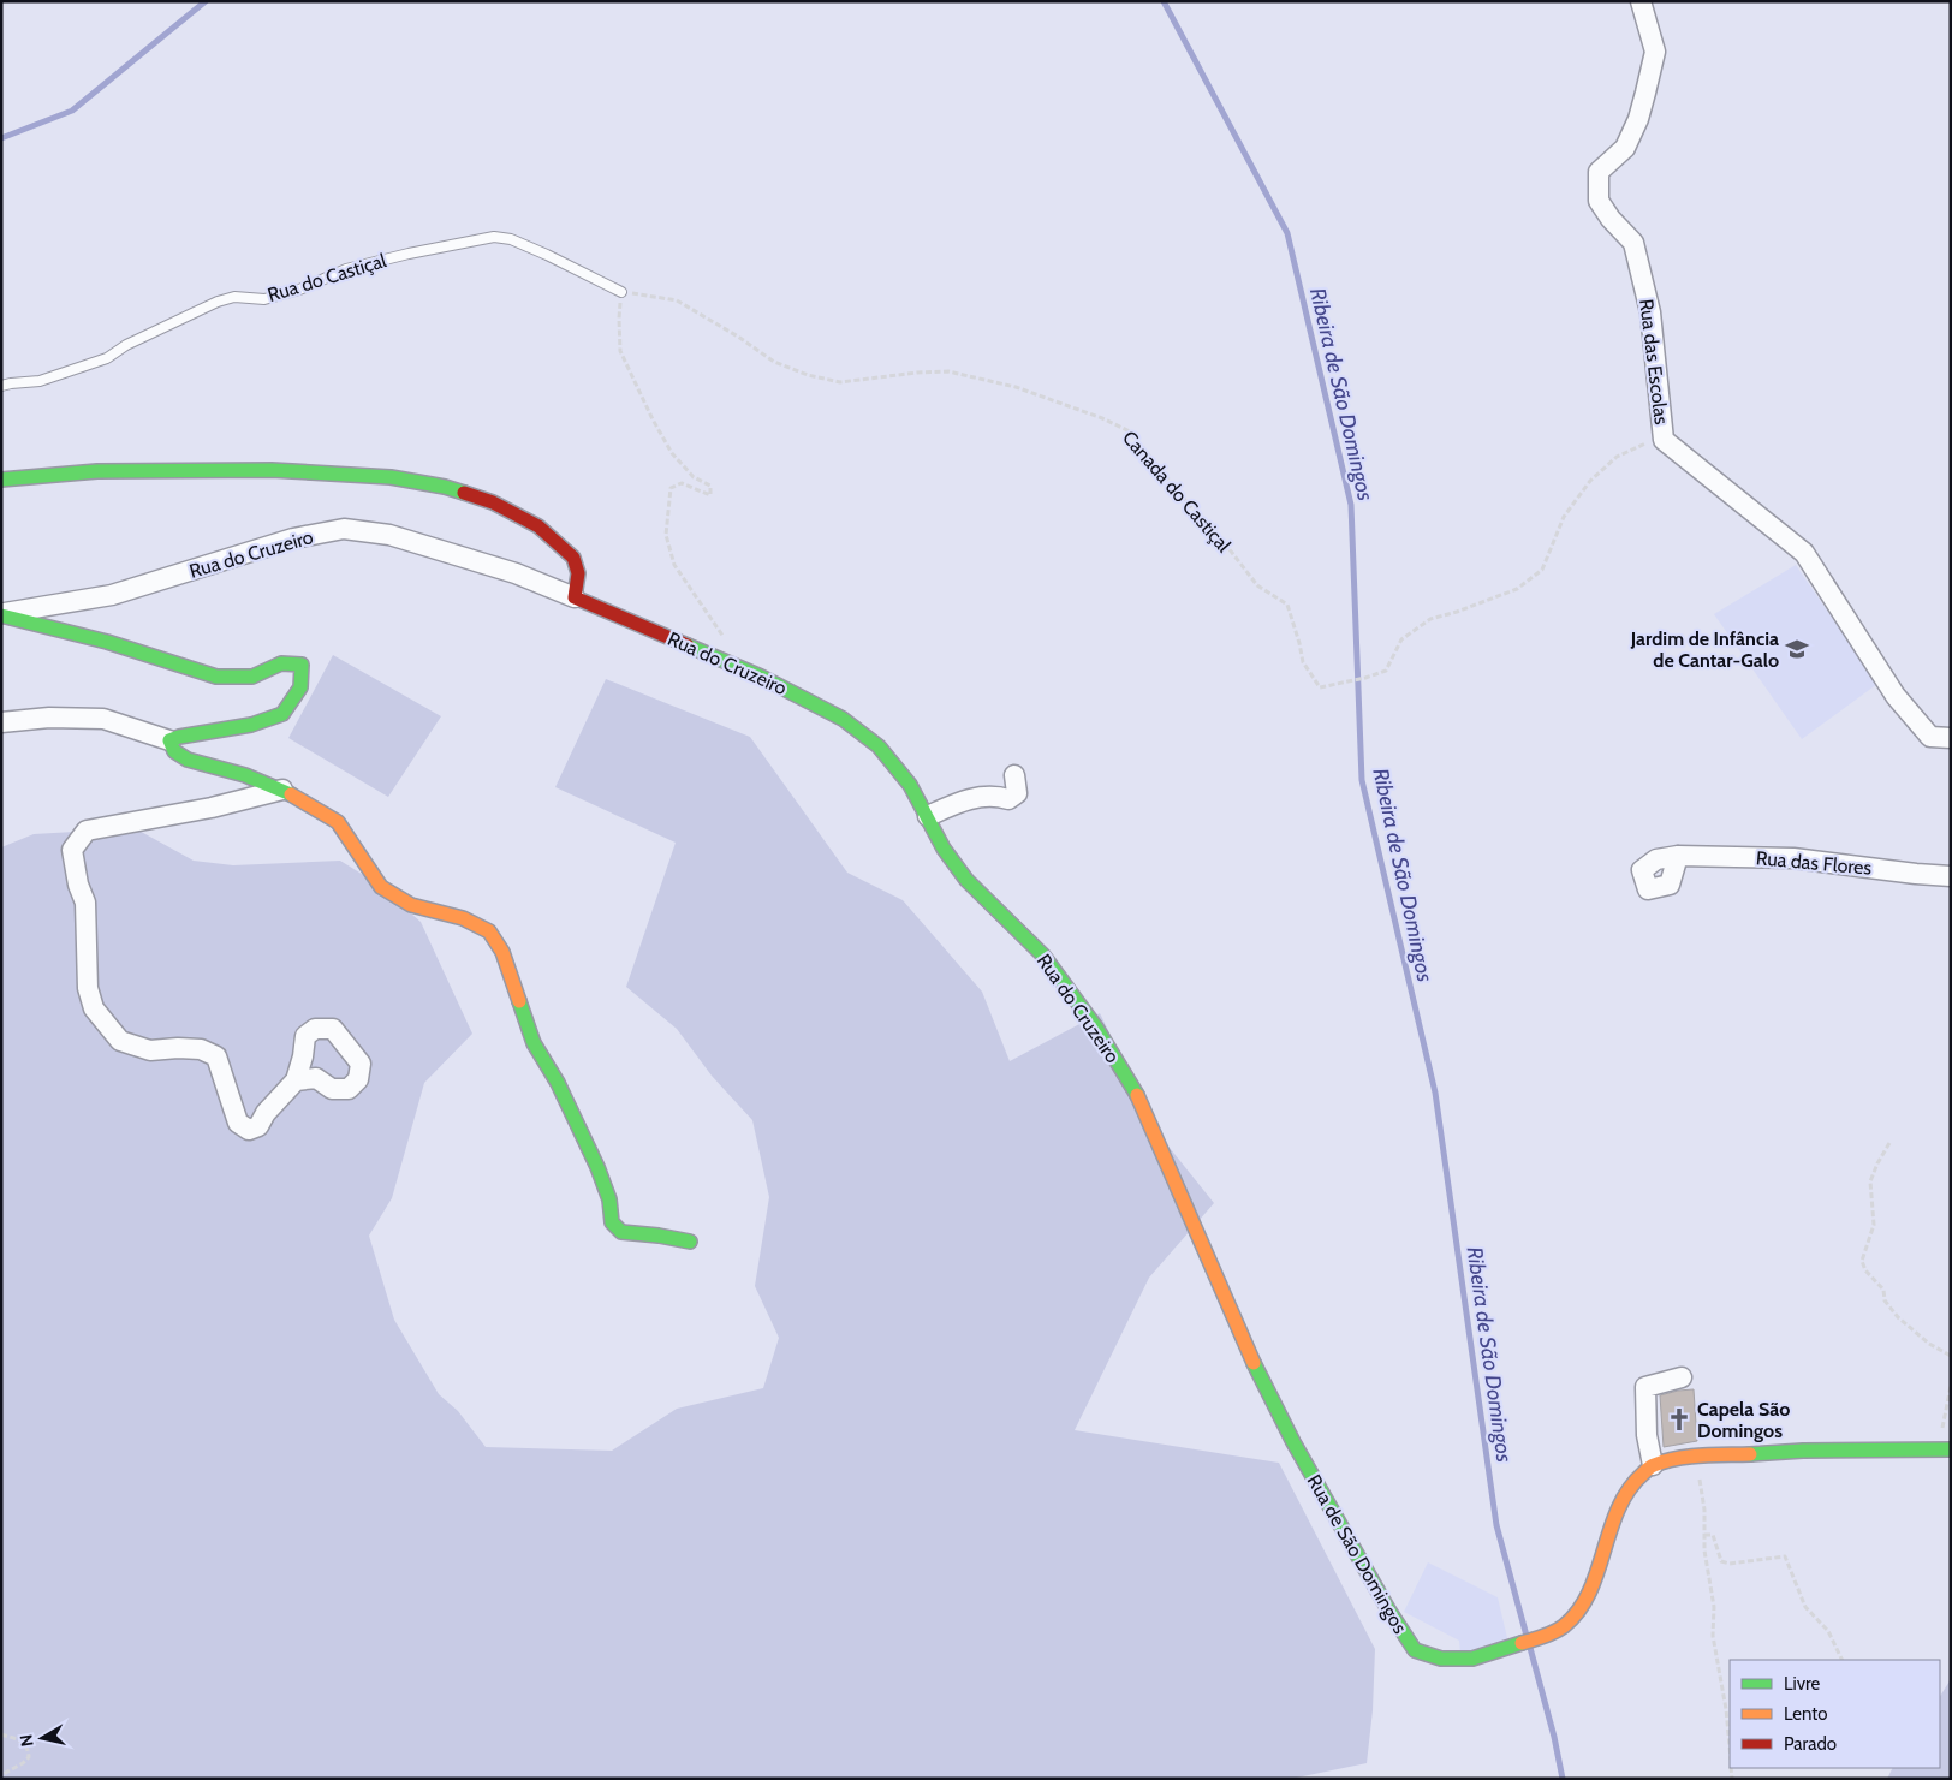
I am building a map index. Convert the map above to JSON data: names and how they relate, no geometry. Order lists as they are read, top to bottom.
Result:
{
  "streets": {
    "street": [
      "Rua das Escolas",
      "Rua do Cruzeiro",
      "Rua das Flores",
      "Rua de São Domingos"
    ],
    "lane": ["Rua do Castiçal"],
    "path": ["Canada do Castiçal"]
  },
  "crossings": [
    ["Rua das Escolas", "Canada do Castiçal"],
    ["Rua do Cruzeiro", "Rua de São Domingos"]
  ],
  "water": ["Ribeira de São Domingos"],
  "places": {
    "school or university": ["Jardim de Infância de Cantar-Galo"],
    "church": ["Capela São Domingos"]
  },
  "legend": ["Livre", "Lento", "Parado"],
  "north": "left"
}
